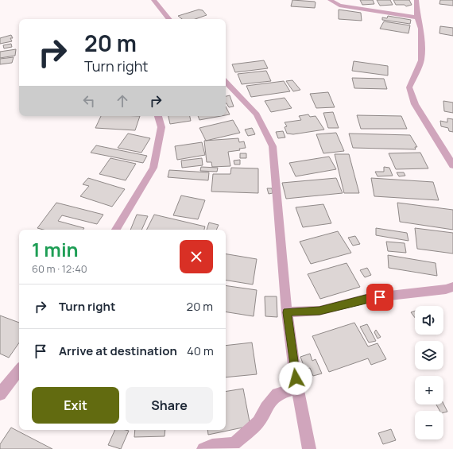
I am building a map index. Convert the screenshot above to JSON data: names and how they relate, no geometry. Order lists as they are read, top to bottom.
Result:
{
  "page": {
    "turn": ["20 m", "Turn right"],
    "heading": ["1 min", "60 m · 12:40"],
    "list": [
      {
        "name": "Turn right",
        "value": "20 m"
      },
      {
        "name": "Arrive at destination",
        "value": "40 m"
      }
    ],
    "map_buttons": ["+", "−"],
    "buttons": ["Exit", "Share"]
  }
}
